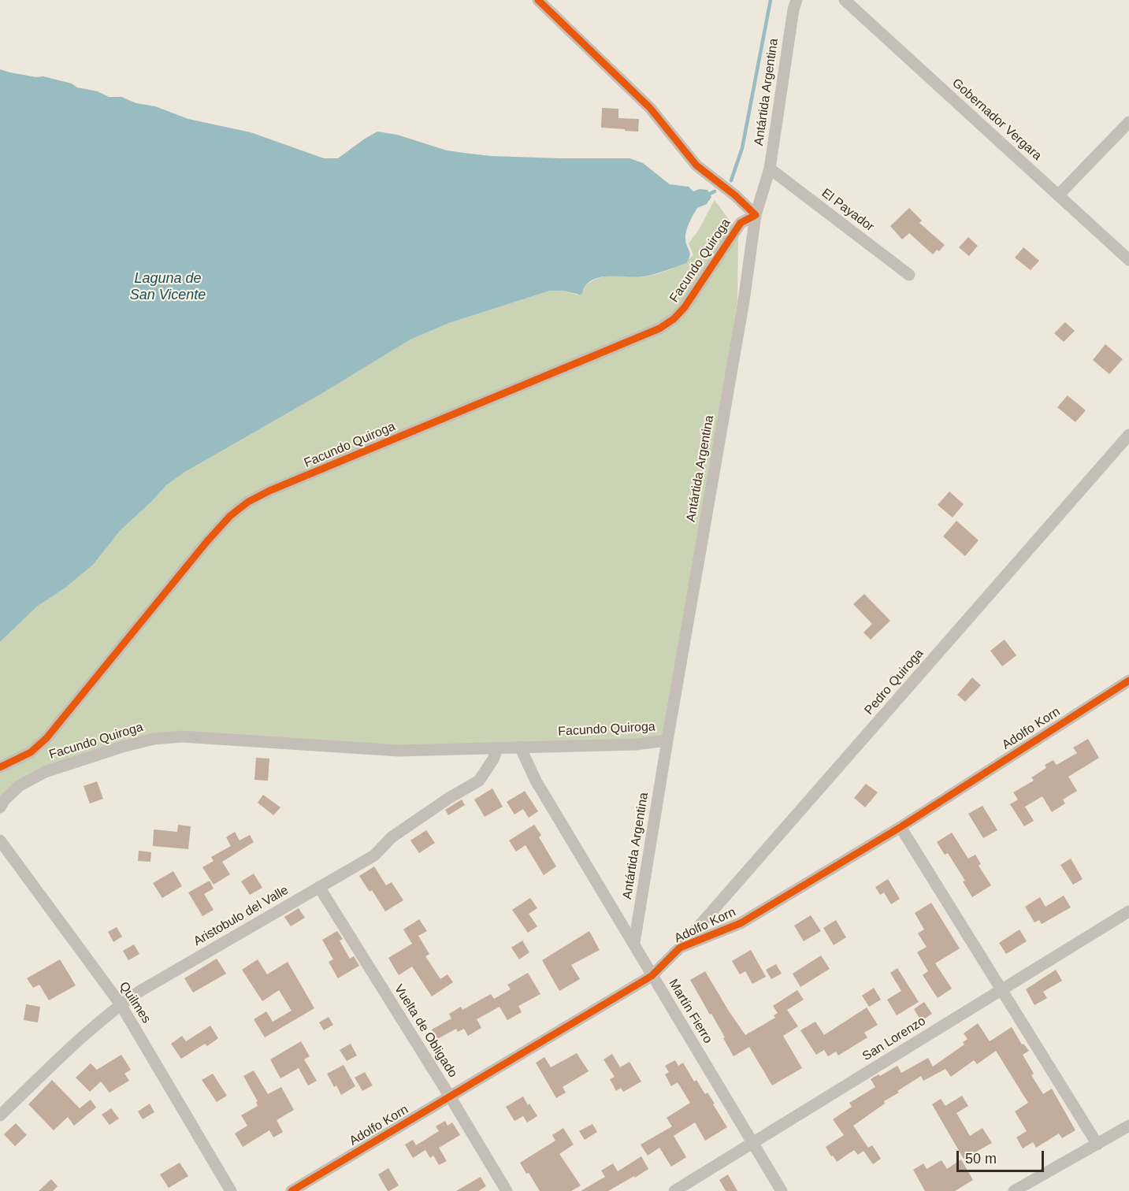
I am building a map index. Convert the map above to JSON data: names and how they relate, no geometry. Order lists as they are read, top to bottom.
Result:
{
  "streets": {
    "street": [
      "Antártida Argentina",
      "Gobernador Vergara",
      "El Payador",
      "Facundo Quiroga",
      "Pedro Quiroga",
      "Adolfo Korn",
      "Aristobulo del Valle",
      "Quilmes",
      "Martín Fierro",
      "Vuelta de Obligado",
      "San Lorenzo"
    ]
  },
  "crossings": [
    ["Antártida Argentina", "El Payador"],
    ["Antártida Argentina", "Facundo Quiroga"],
    ["Antártida Argentina", "Martín Fierro"],
    ["Facundo Quiroga", "Aristobulo del Valle"],
    ["Facundo Quiroga", "Martín Fierro"],
    ["Pedro Quiroga", "Adolfo Korn"],
    ["Adolfo Korn", "Martín Fierro"],
    ["Adolfo Korn", "Vuelta de Obligado"],
    ["Aristobulo del Valle", "Quilmes"],
    ["Aristobulo del Valle", "Vuelta de Obligado"],
    ["Martín Fierro", "San Lorenzo"]
  ],
  "water": ["Laguna de San Vicente"],
  "scale_bar": "50 m"
}
